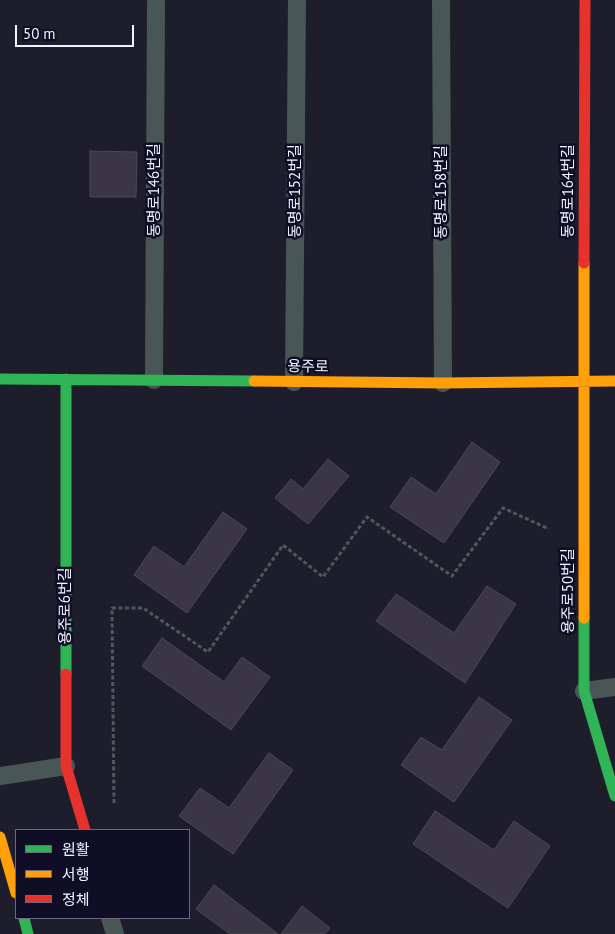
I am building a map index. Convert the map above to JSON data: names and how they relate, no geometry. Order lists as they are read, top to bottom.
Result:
{
  "streets": {
    "street": [
      "동명로146번길",
      "동명로152번길",
      "동명로164번길",
      "동명로158번길",
      "용주로",
      "용주로50번길",
      "용주로6번길"
    ]
  },
  "crossings": [
    ["동명로146번길", "용주로"],
    ["동명로152번길", "용주로"],
    ["동명로164번길", "용주로"],
    ["동명로164번길", "용주로50번길"],
    ["동명로158번길", "용주로"],
    ["용주로", "용주로50번길"],
    ["용주로", "용주로6번길"]
  ],
  "legend": ["원활", "서행", "정체"],
  "scale_bar": "50 m"
}
